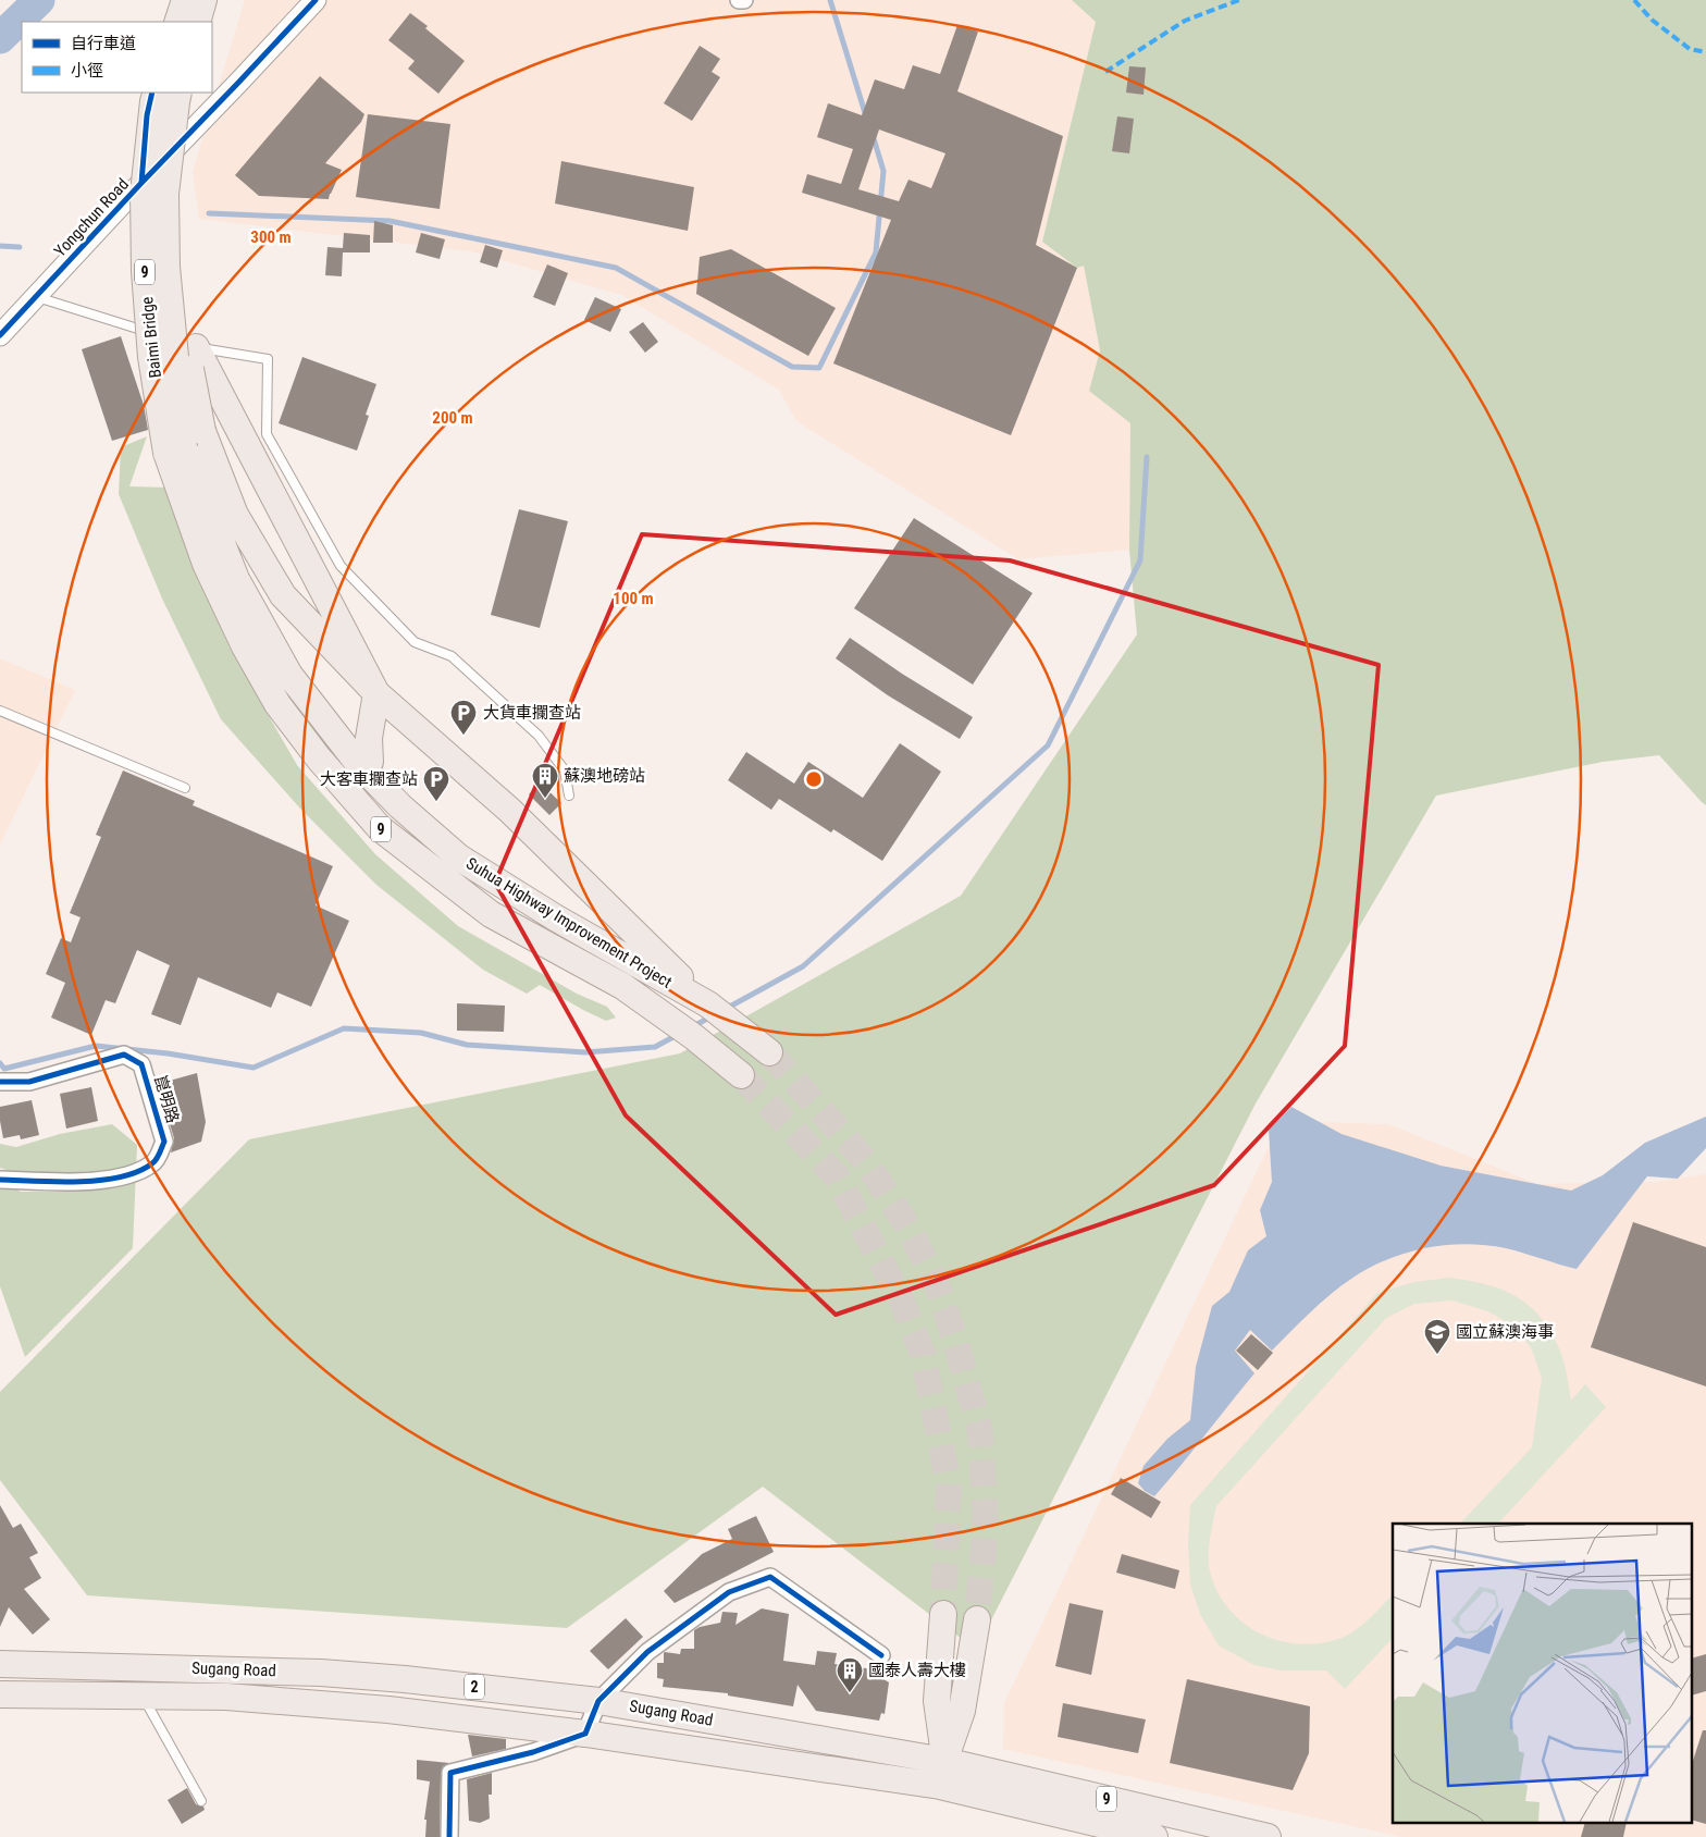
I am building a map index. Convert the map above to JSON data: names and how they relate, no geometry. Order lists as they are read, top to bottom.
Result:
{
  "streets": {
    "main road": [
      "9",
      "Baimi Bridge",
      "Suhua Highway Improvement Project",
      "Sugang Road",
      "2"
    ],
    "street": ["Yongchun Road", "崑明路"]
  },
  "crossings": [
    ["Baimi Bridge", "Suhua Highway Improvement Project"]
  ],
  "places": {
    "parking": ["大貨車攔查站", "大客車攔查站"],
    "building": ["蘇澳地磅站", "國泰人壽大樓"],
    "school or university": ["國立蘇澳海事"]
  },
  "legend": ["自行車道", "小徑"],
  "rings": ["300 m", "200 m", "100 m"]
}
